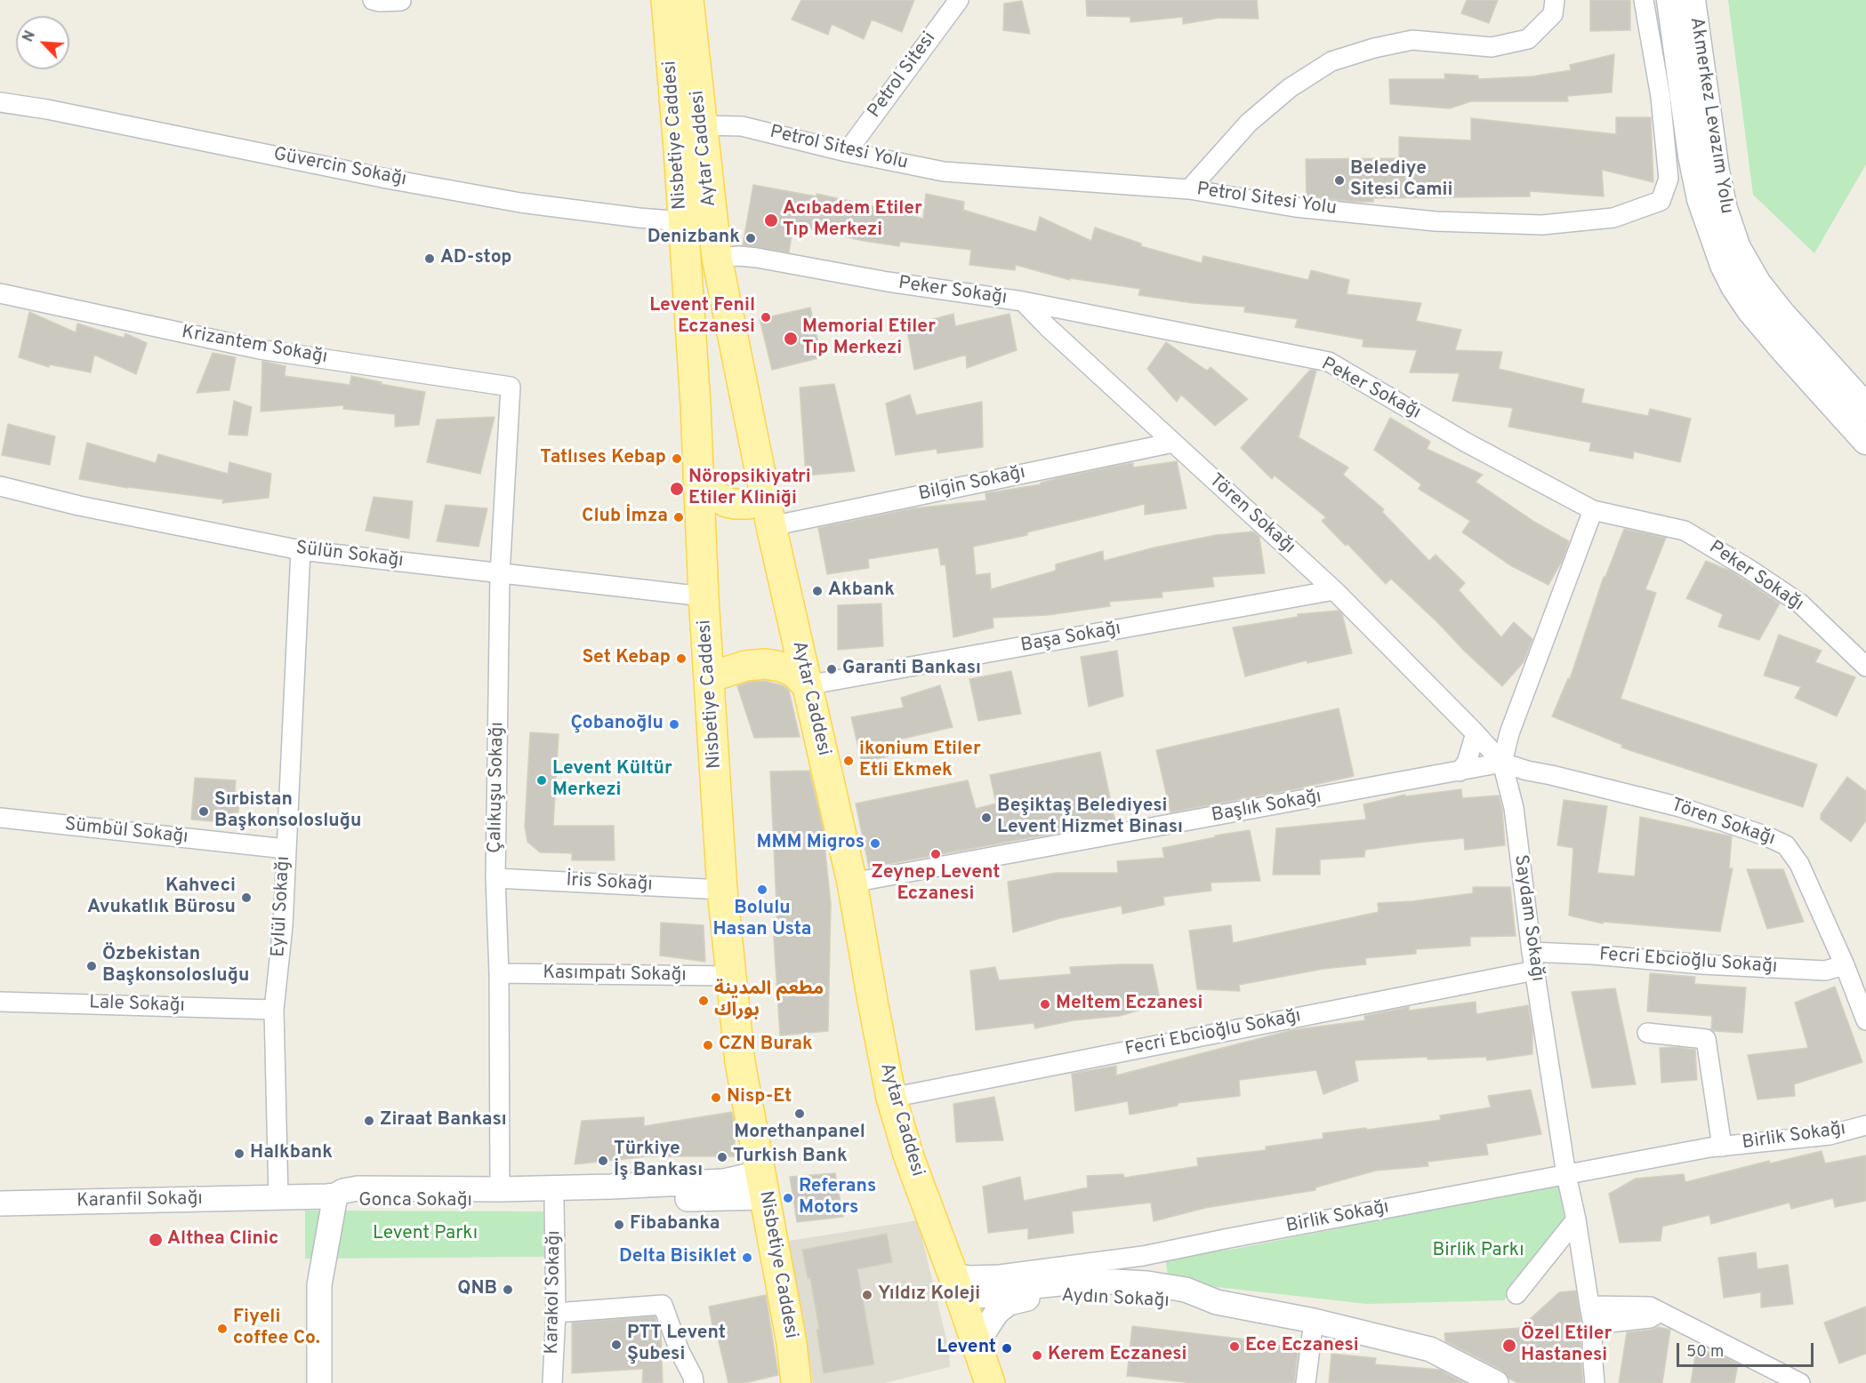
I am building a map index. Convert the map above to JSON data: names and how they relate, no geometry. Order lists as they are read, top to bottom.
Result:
{
  "streets": {
    "main road": ["Akmerkez Levazım Yolu", "Nisbetiye Caddesi", "Aytar Caddesi"],
    "street": [
      "Petrol Sitesi",
      "Petrol Sitesi Yolu",
      "Güvercin Sokağı",
      "Peker Sokağı",
      "Krizantem Sokağı",
      "Bilgin Sokağı",
      "Tören Sokağı",
      "Sülün Sokağı",
      "Başa Sokağı",
      "Çalıkuşu Sokağı",
      "Başlık Sokağı",
      "Sümbül Sokağı",
      "İris Sokağı",
      "Eylül Sokağı",
      "Saydam Sokağı",
      "Fecri Ebcioğlu Sokağı",
      "Kasımpatı Sokağı",
      "Lale Sokağı",
      "Birlik Sokağı",
      "Karanfil Sokağı",
      "Gonca Sokağı",
      "Karakol Sokağı",
      "Aydın Sokağı"
    ]
  },
  "crossings": [
    ["Petrol Sitesi", "Petrol Sitesi Yolu"],
    ["Nisbetiye Caddesi", "Güvercin Sokağı"],
    ["Nisbetiye Caddesi", "Sülün Sokağı"],
    ["Nisbetiye Caddesi", "İris Sokağı"],
    ["Nisbetiye Caddesi", "Kasımpatı Sokağı"],
    ["Nisbetiye Caddesi", "Gonca Sokağı"],
    ["Aytar Caddesi", "Petrol Sitesi Yolu"],
    ["Aytar Caddesi", "Peker Sokağı"],
    ["Aytar Caddesi", "Bilgin Sokağı"],
    ["Aytar Caddesi", "Başa Sokağı"],
    ["Aytar Caddesi", "Başlık Sokağı"],
    ["Aytar Caddesi", "Fecri Ebcioğlu Sokağı"],
    ["Aytar Caddesi", "Birlik Sokağı"],
    ["Aytar Caddesi", "Aydın Sokağı"],
    ["Peker Sokağı", "Tören Sokağı"],
    ["Peker Sokağı", "Saydam Sokağı"],
    ["Krizantem Sokağı", "Çalıkuşu Sokağı"],
    ["Bilgin Sokağı", "Tören Sokağı"],
    ["Tören Sokağı", "Başa Sokağı"],
    ["Tören Sokağı", "Başlık Sokağı"],
    ["Tören Sokağı", "Saydam Sokağı"],
    ["Tören Sokağı", "Fecri Ebcioğlu Sokağı"],
    ["Sülün Sokağı", "Çalıkuşu Sokağı"],
    ["Sülün Sokağı", "Eylül Sokağı"],
    ["Çalıkuşu Sokağı", "İris Sokağı"],
    ["Çalıkuşu Sokağı", "Kasımpatı Sokağı"],
    ["Çalıkuşu Sokağı", "Gonca Sokağı"],
    ["Başlık Sokağı", "Saydam Sokağı"],
    ["Sümbül Sokağı", "Eylül Sokağı"],
    ["Eylül Sokağı", "Lale Sokağı"],
    ["Eylül Sokağı", "Karanfil Sokağı"],
    ["Eylül Sokağı", "Gonca Sokağı"],
    ["Saydam Sokağı", "Fecri Ebcioğlu Sokağı"],
    ["Saydam Sokağı", "Birlik Sokağı"],
    ["Birlik Sokağı", "Aydın Sokağı"],
    ["Karanfil Sokağı", "Gonca Sokağı"],
    ["Gonca Sokağı", "Karakol Sokağı"]
  ],
  "parks": ["Levent Parkı", "Birlik Parkı"],
  "places": [
    "Belediye Sitesi Camii",
    "Acıbadem Etiler Tıp Merkezi",
    "Denizbank",
    "AD-stop",
    "Levent Fenil Eczanesi",
    "Memorial Etiler Tıp Merkezi",
    "Tatlıses Kebap",
    "Nöropsikiyatri Etiler Kliniği",
    "Club İmza",
    "Akbank",
    "Set Kebap",
    "Garanti Bankası",
    "Çobanoğlu",
    "ikonium Etiler Etli Ekmek",
    "Levent Kültür Merkezi",
    "Sırbistan Başkonsolosluğu",
    "Beşiktaş Belediyesi Levent Hizmet Binası",
    "MMM Migros",
    "Zeynep Levent Eczanesi",
    "Bolulu Hasan Usta",
    "Kahveci Avukatlık Bürosu",
    "Özbekistan Başkonsolosluğu",
    "مطعم المدينة بوراك",
    "Meltem Eczanesi",
    "CZN Burak",
    "Nisp-Et",
    "Morethanpanel",
    "Ziraat Bankası",
    "Halkbank",
    "Turkish Bank",
    "Türkiye İş Bankası",
    "Referans Motors",
    "Fibabanka",
    "Althea Clinic",
    "Delta Bisiklet",
    "QNB",
    "Yıldız Koleji",
    "Fiyeli coffee Co.",
    "PTT Levent Şubesi",
    "Özel Etiler Hastanesi",
    "Ece Eczanesi",
    "Levent",
    "Kerem Eczanesi"
  ],
  "scale_bar": "50 m",
  "north": "top left"
}
